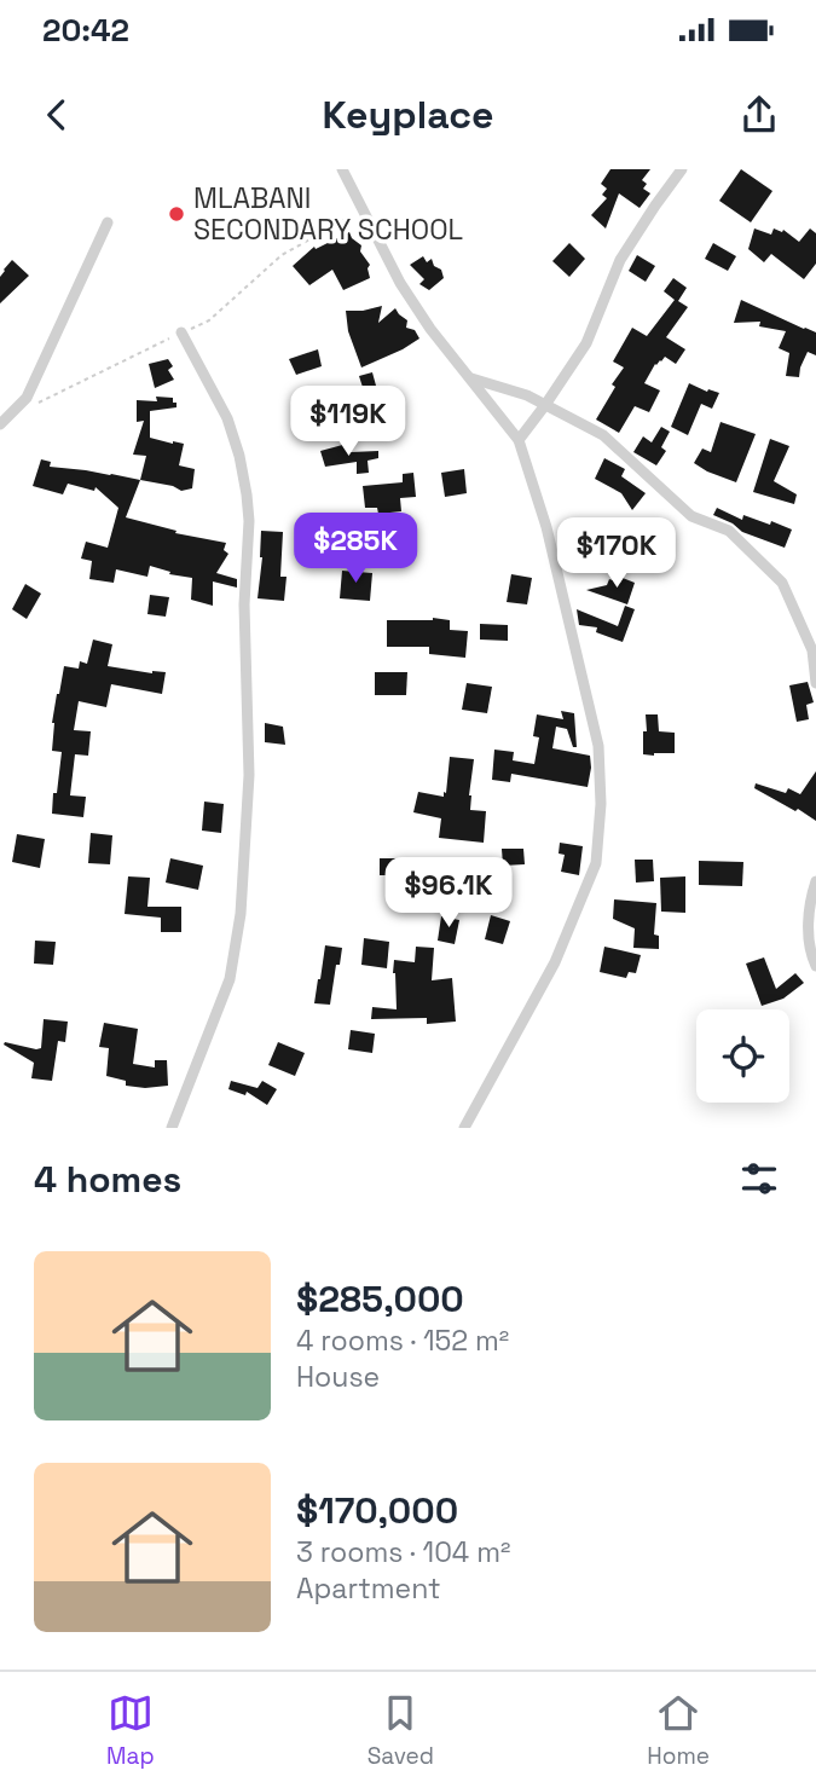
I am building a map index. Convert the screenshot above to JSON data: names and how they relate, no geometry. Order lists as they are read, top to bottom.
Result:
{
  "places": ["MLABANI SECONDARY SCHOOL"],
  "page": {
    "status": "20:42",
    "header": "Keyplace",
    "price": [
      "$119K",
      "$285K",
      "$170K",
      "$96.1K"
    ],
    "heading": "4 homes",
    "list": [
      {
        "name": "$285,000",
        "note": "4 rooms · 152 m² · House"
      },
      {
        "name": "$170,000",
        "note": "3 rooms · 104 m² · Apartment"
      }
    ],
    "tabs": ["Map", "Saved", "Home"]
  }
}
